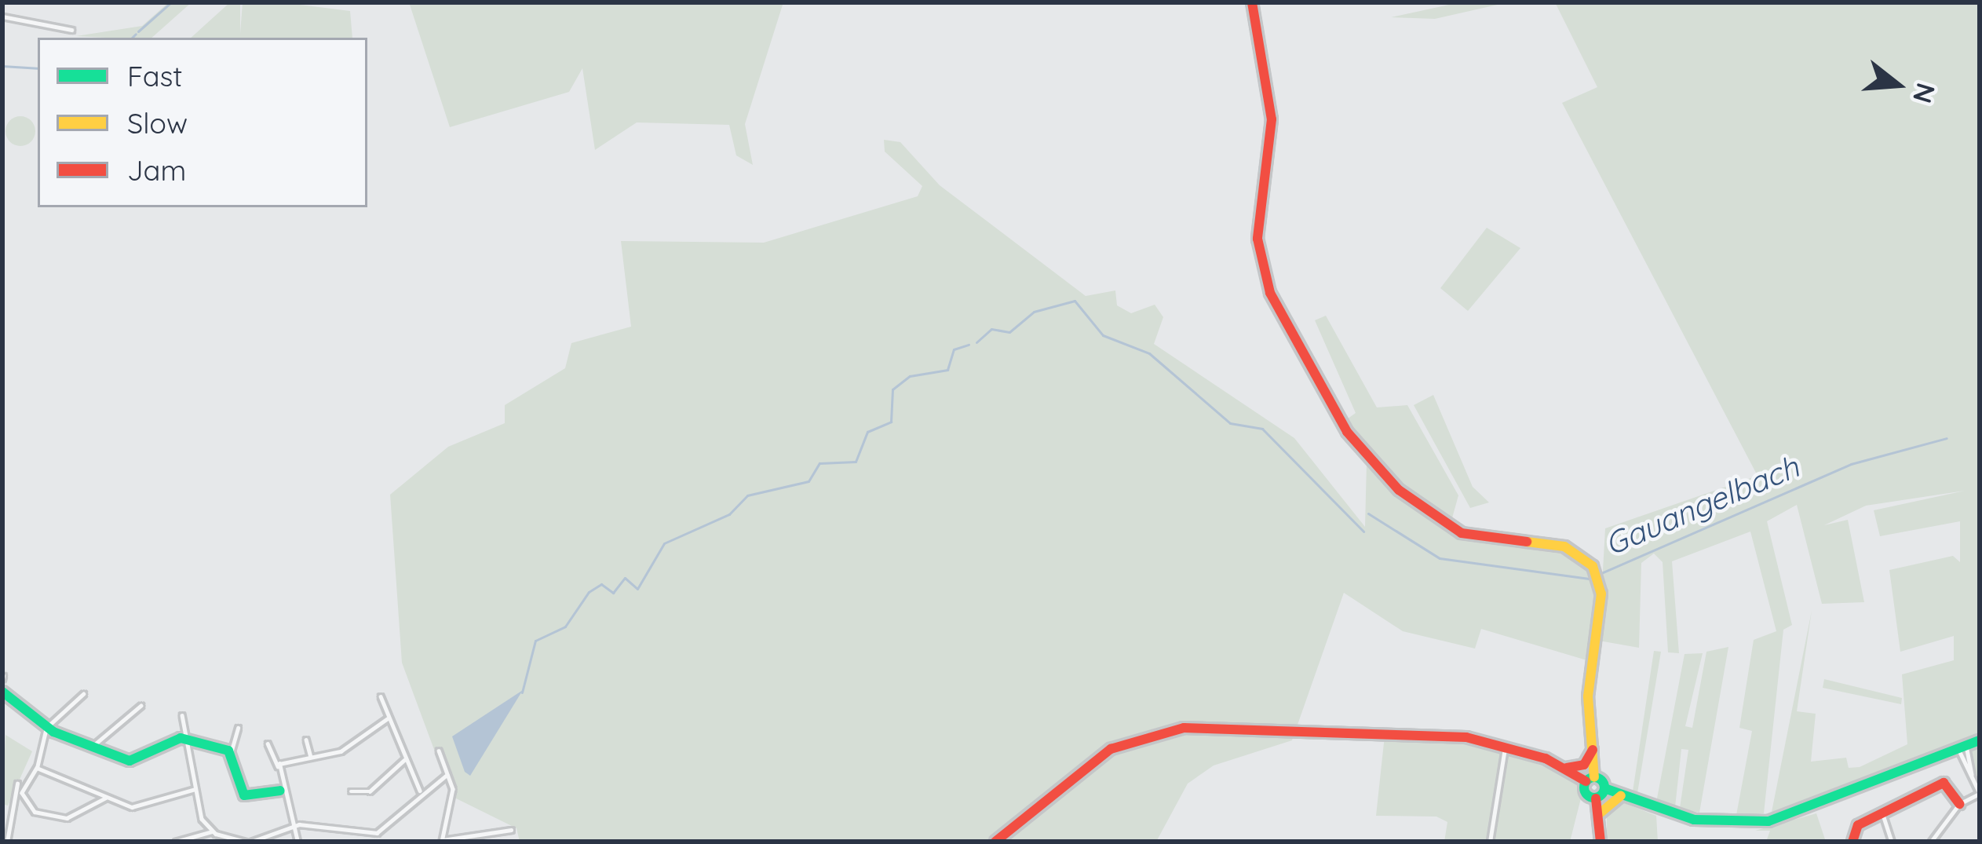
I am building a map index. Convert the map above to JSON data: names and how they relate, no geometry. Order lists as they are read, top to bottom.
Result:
{
  "water": ["Gauangelbach"],
  "legend": ["Fast", "Slow", "Jam"],
  "north": "right"
}
